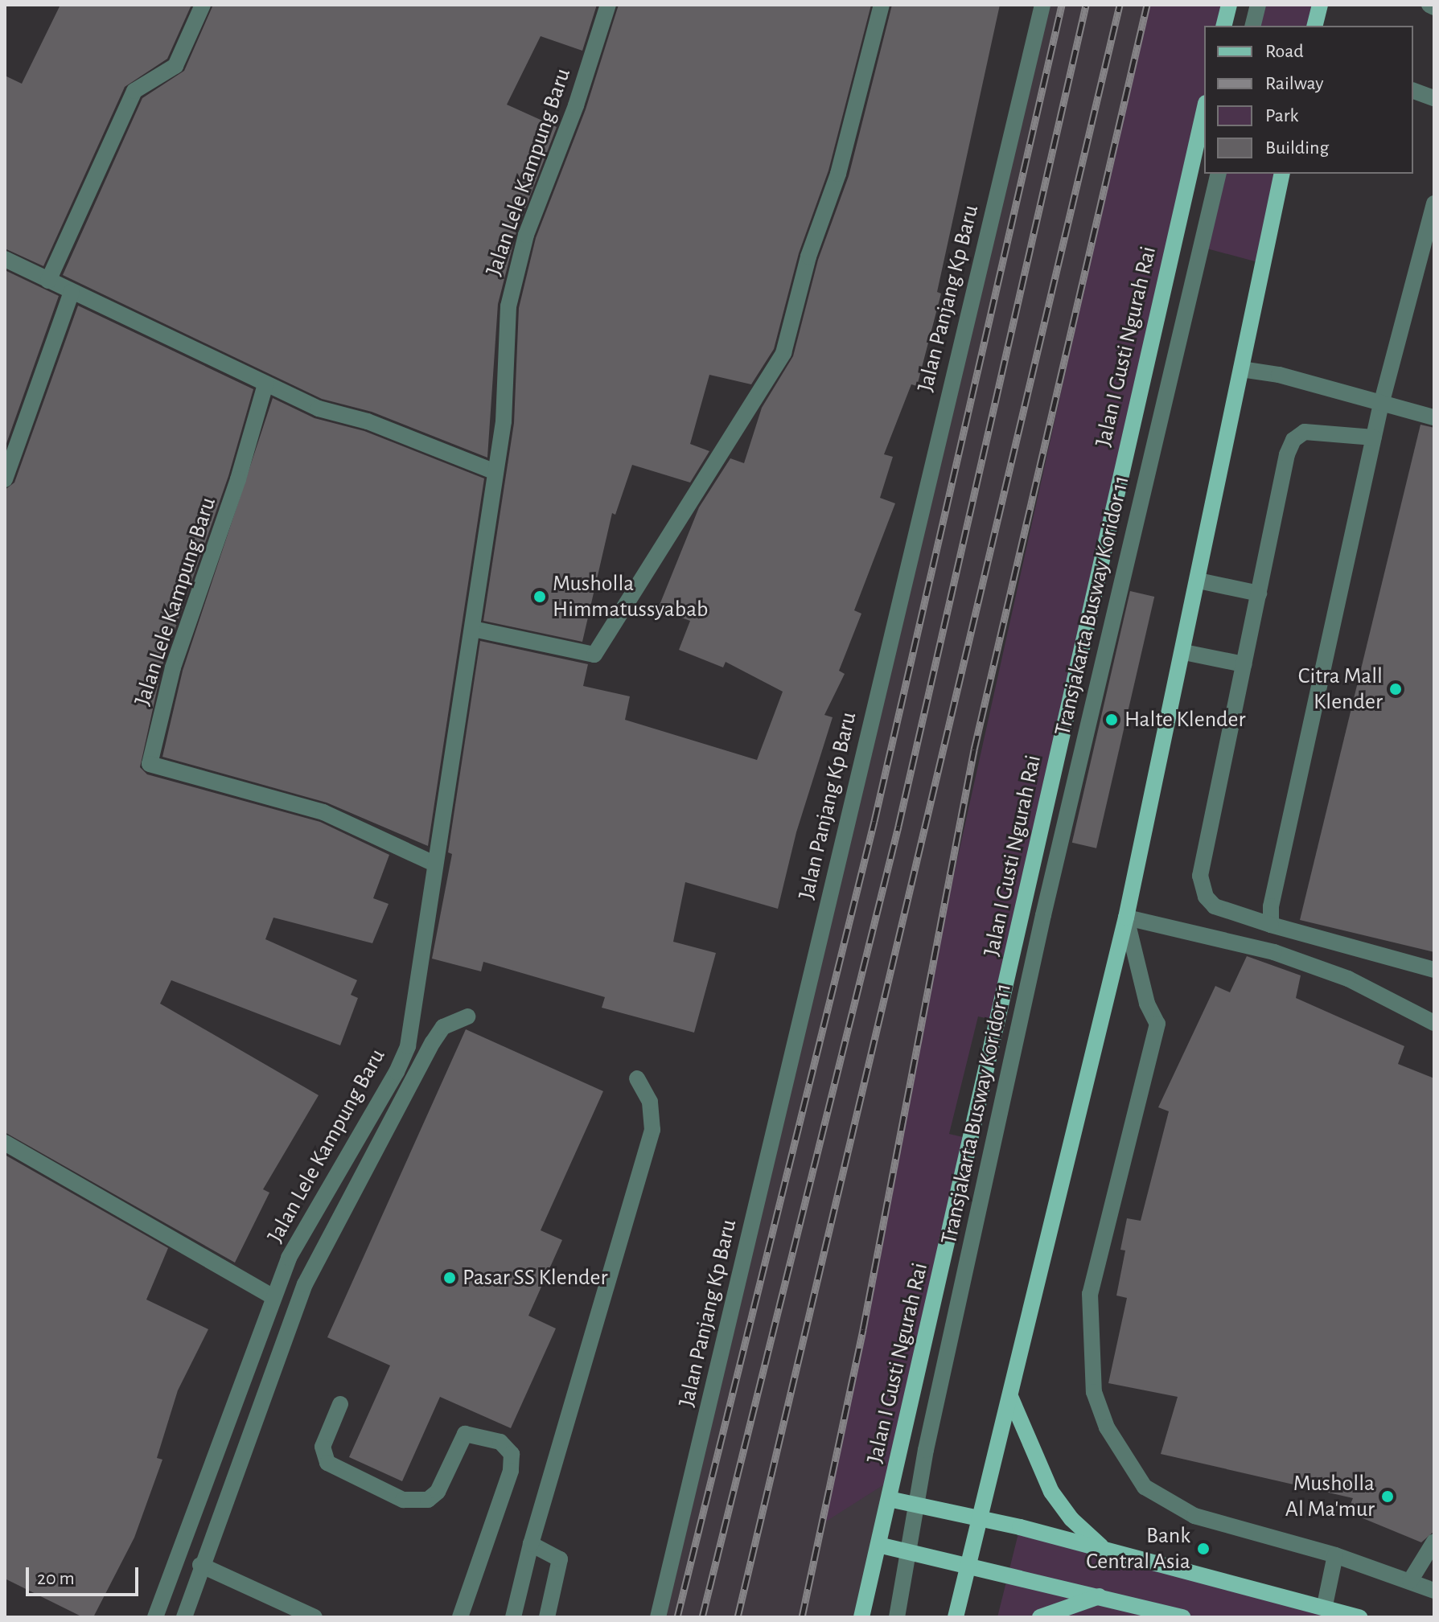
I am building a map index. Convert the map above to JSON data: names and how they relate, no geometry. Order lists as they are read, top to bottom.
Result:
{
  "streets": {
    "main road": ["Jalan I Gusti Ngurah Rai"],
    "street": ["Jalan Lele Kampung Baru", "Jalan Panjang Kp Baru", "Transjakarta Busway Koridor 11"]
  },
  "places": [
    "Musholla Himmatussyabab",
    "Citra Mall Klender",
    "Halte Klender",
    "Pasar SS Klender",
    "Musholla Al Ma'mur",
    "Bank Central Asia"
  ],
  "legend": [
    "Road",
    "Railway",
    "Park",
    "Building"
  ],
  "scale_bar": "20 m"
}
